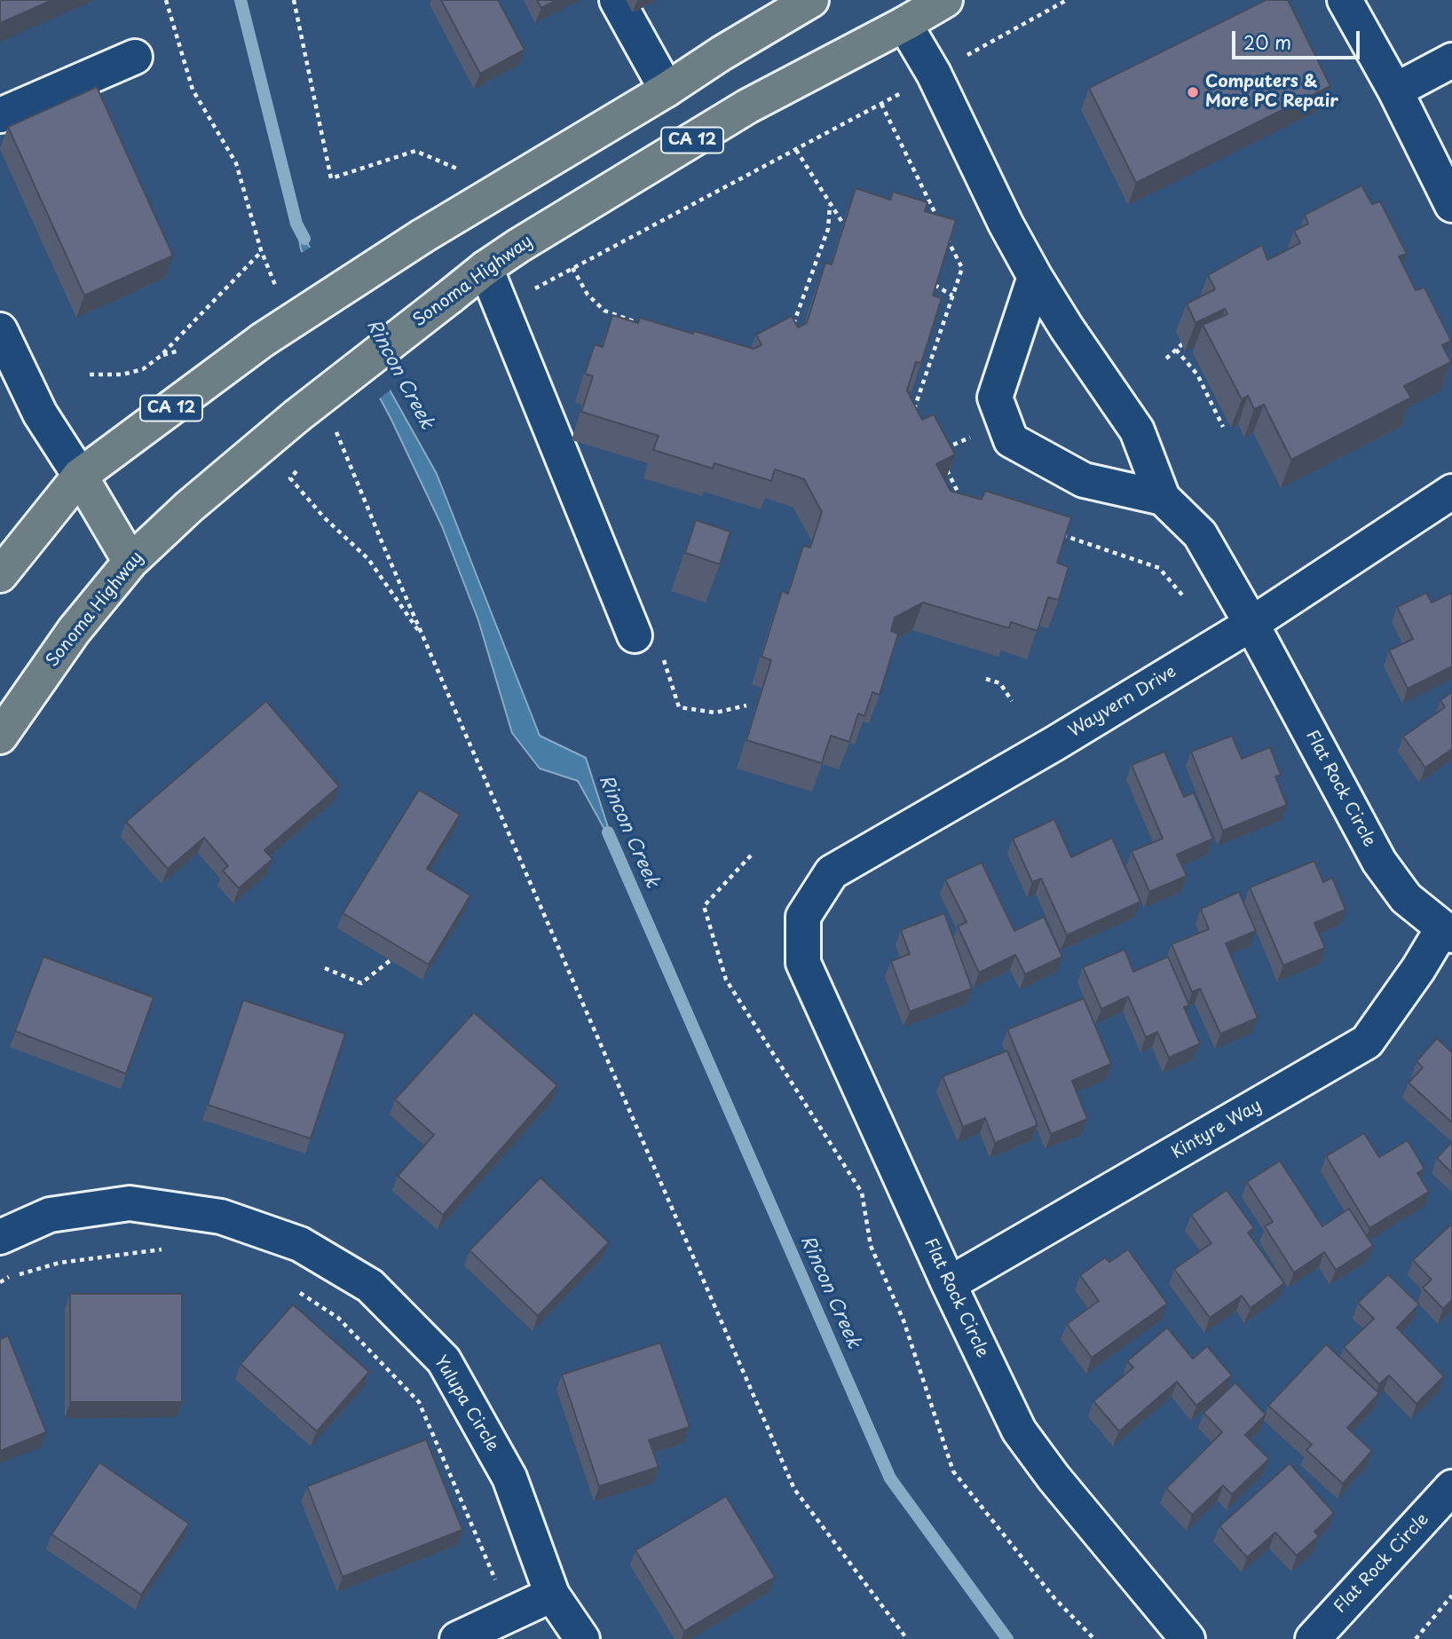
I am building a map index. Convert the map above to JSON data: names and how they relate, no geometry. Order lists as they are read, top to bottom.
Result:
{
  "streets": {
    "main road": ["CA 12", "Sonoma Highway"],
    "street": [
      "Wayvern Drive",
      "Flat Rock Circle",
      "Kintyre Way",
      "Yulupa Circle"
    ]
  },
  "crossings": [
    ["Wayvern Drive", "Flat Rock Circle"],
    ["Flat Rock Circle", "Kintyre Way"]
  ],
  "water": ["Rincon Creek"],
  "places": ["Computers & More PC Repair"],
  "scale_bar": "20 m"
}
